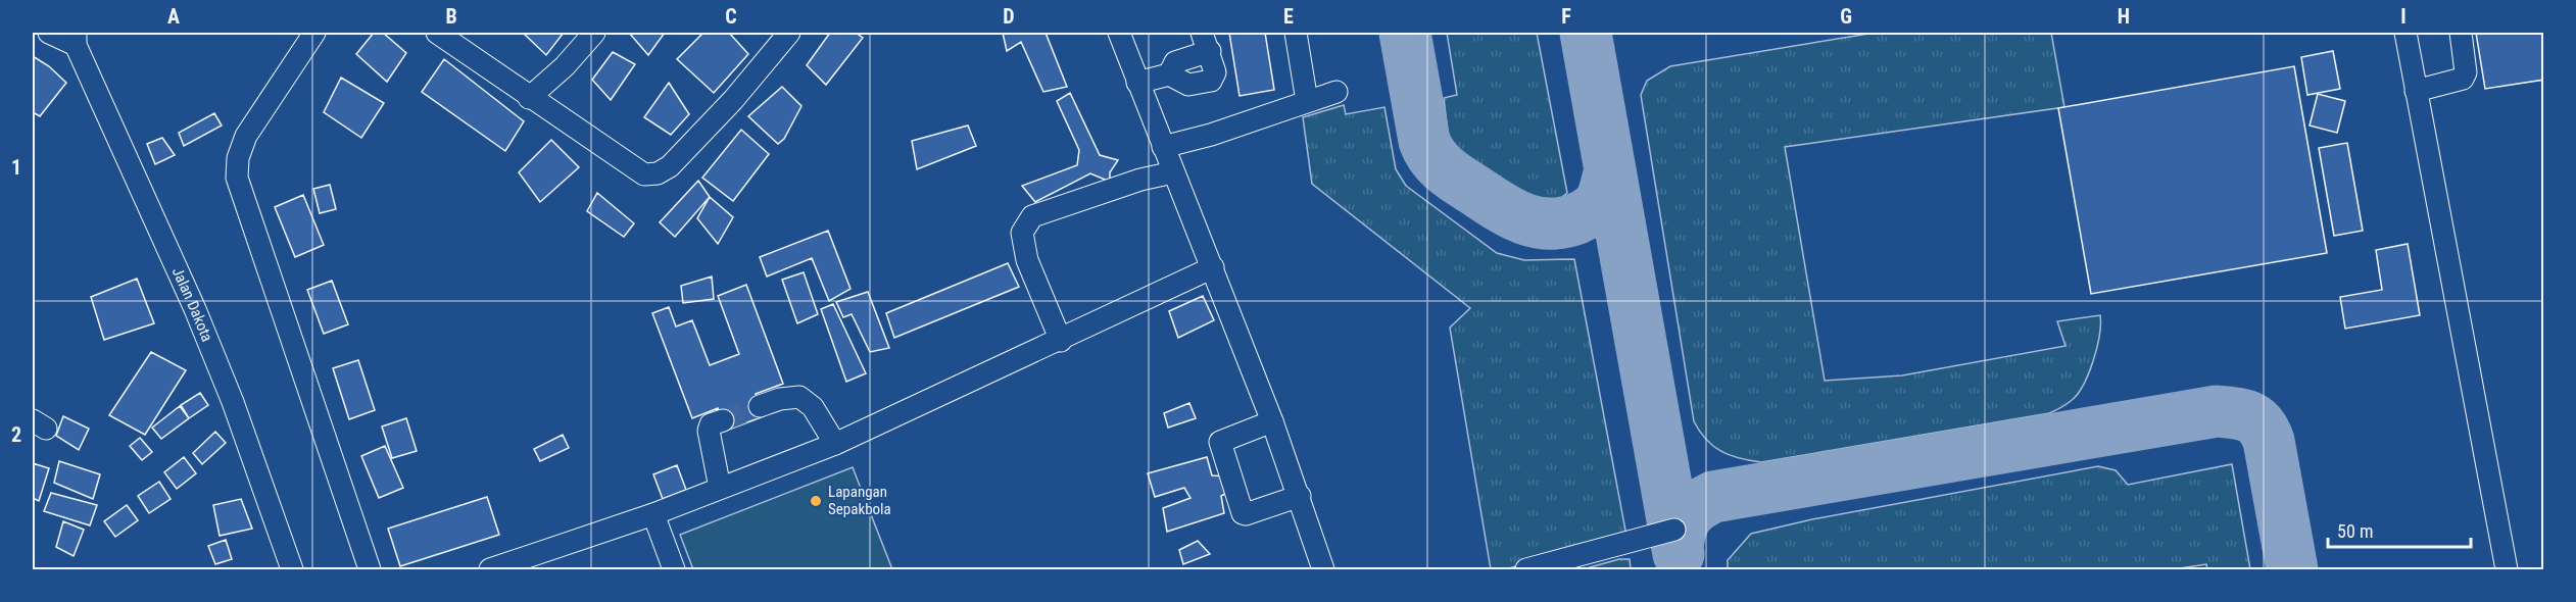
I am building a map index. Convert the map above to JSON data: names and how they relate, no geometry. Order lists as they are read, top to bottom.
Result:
{
  "streets": {
    "street": ["Jalan Dakota"]
  },
  "places": ["Lapangan Sepakbola"],
  "scale_bar": "50 m",
  "grid": {
    "columns": [
      "A",
      "B",
      "C",
      "D",
      "E",
      "F",
      "G",
      "H",
      "I"
    ],
    "rows": ["1", "2"]
  }
}
